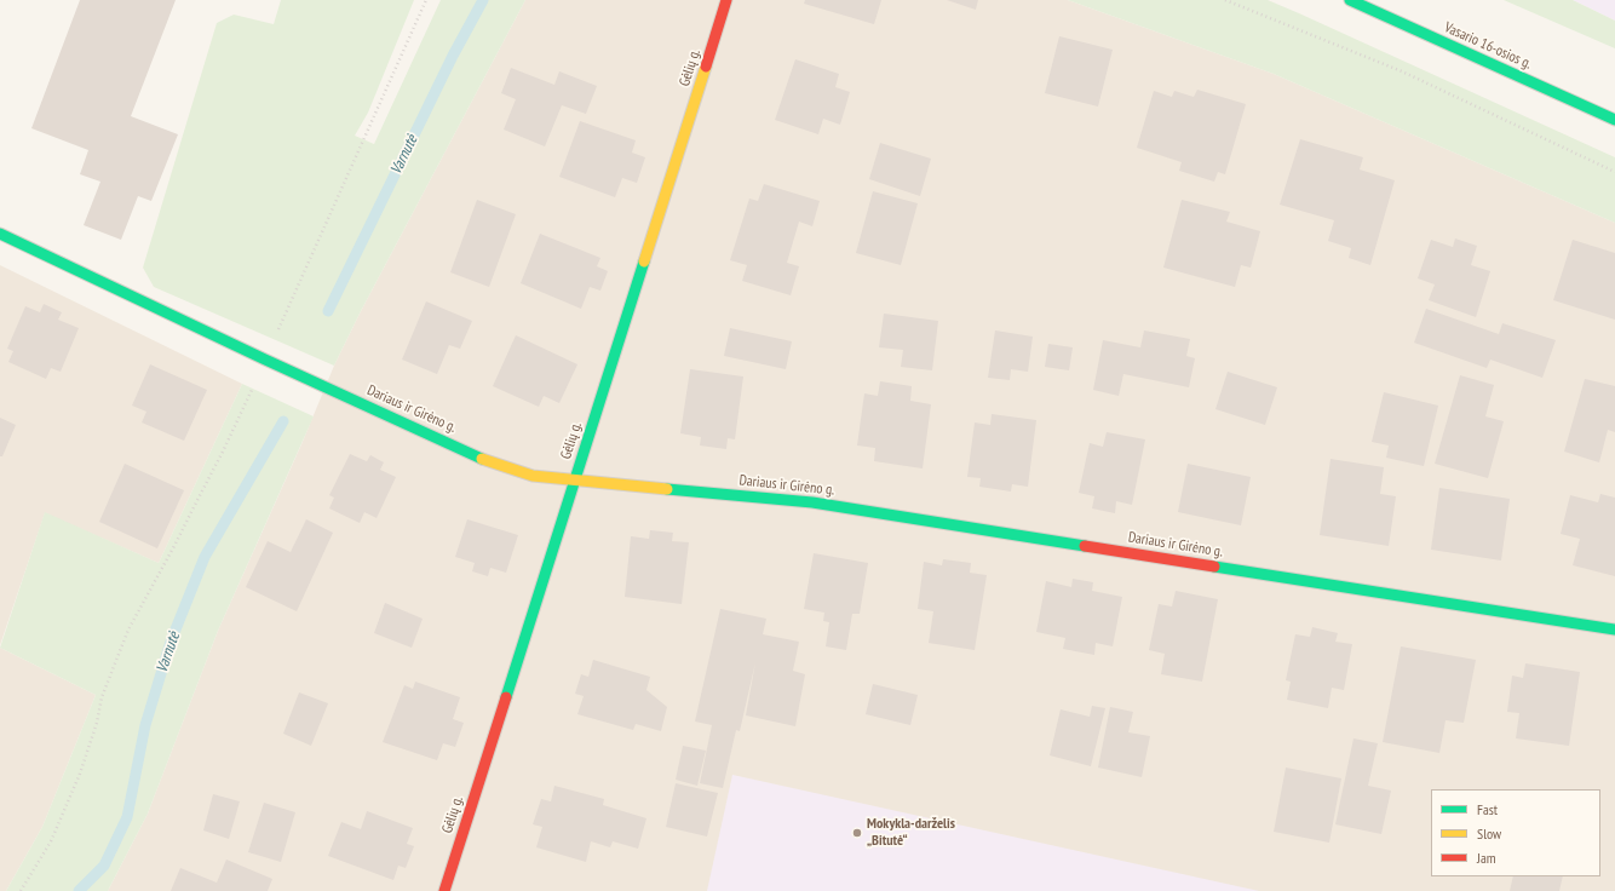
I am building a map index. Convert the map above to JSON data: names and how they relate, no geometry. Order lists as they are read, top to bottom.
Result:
{
  "streets": {
    "street": ["Vasario 16-osios g.", "Gėlių g.", "Dariaus ir Girėno g."]
  },
  "crossings": [
    ["Gėlių g.", "Dariaus ir Girėno g."]
  ],
  "water": ["Varnutė"],
  "places": ["Mokykla-darželis „Bitutė“"],
  "legend": ["Fast", "Slow", "Jam"]
}
